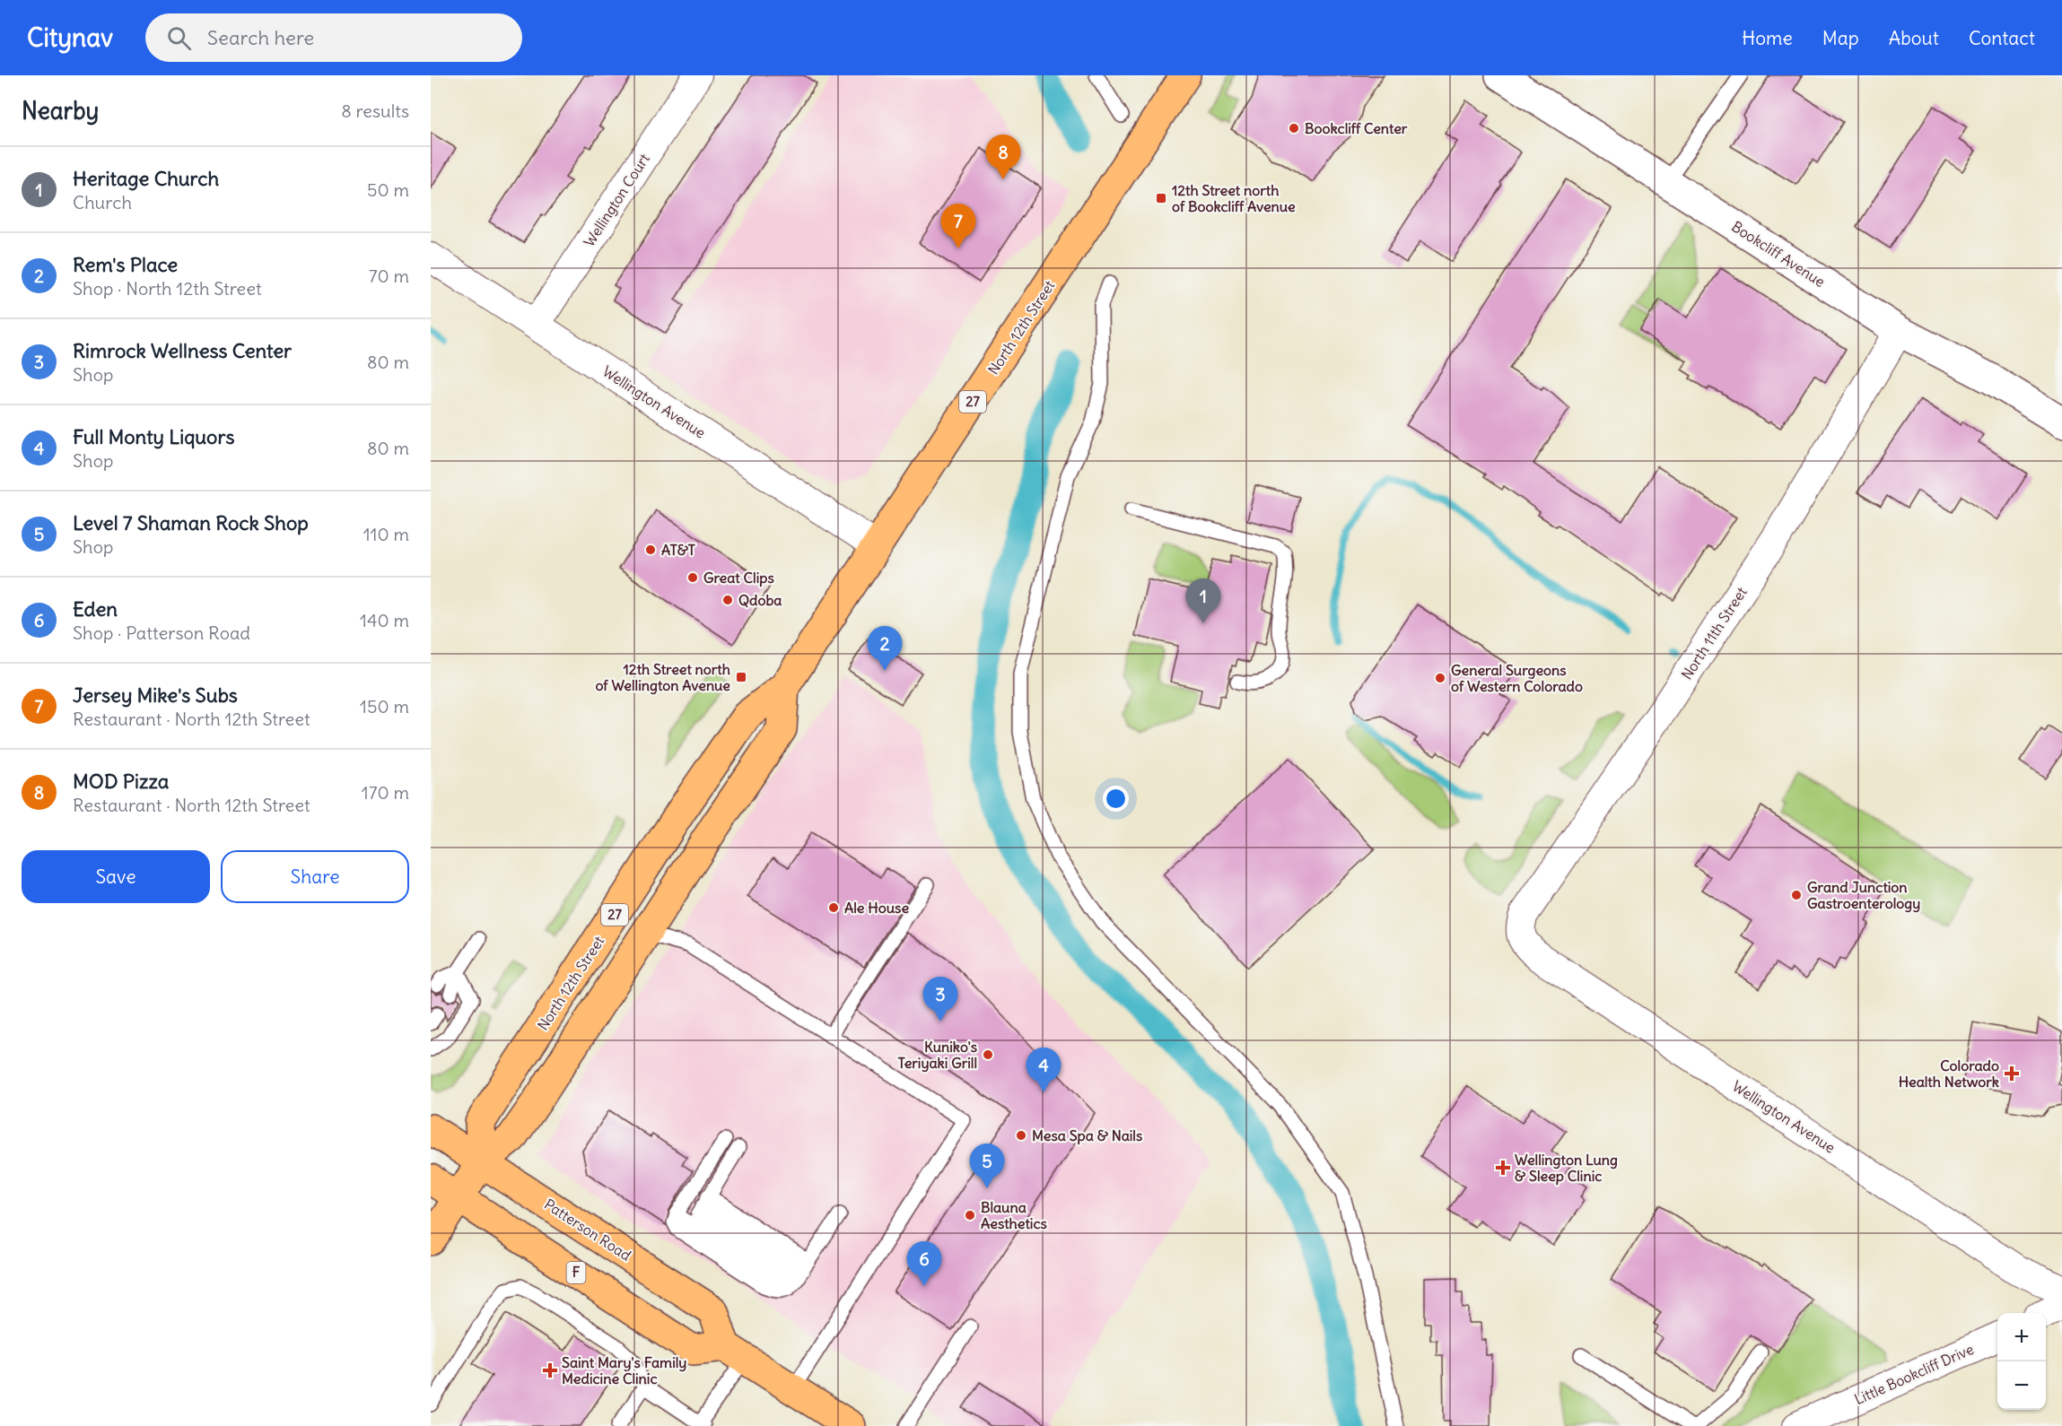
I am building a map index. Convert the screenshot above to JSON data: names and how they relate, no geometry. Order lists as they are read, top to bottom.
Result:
{
  "streets": {
    "main road": [
      "North 12th Street",
      "27",
      "Patterson Road",
      "F"
    ],
    "street": [
      "Wellington Court",
      "Bookcliff Avenue",
      "Wellington Avenue",
      "North 11th Street",
      "Little Bookcliff Drive"
    ]
  },
  "crossings": [
    ["Wellington Court", "Wellington Avenue"],
    ["Bookcliff Avenue", "North 11th Street"],
    ["North 12th Street", "Wellington Avenue"],
    ["North 12th Street", "Patterson Road"],
    ["North 12th Street", "F"],
    ["Wellington Avenue", "North 11th Street"],
    ["Patterson Road", "F"]
  ],
  "places": {
    "other": [
      "Bookcliff Center",
      "AT&T",
      "Great Clips",
      "Qdoba",
      "General Surgeons of Western Colorado",
      "Grand Junction Gastroenterology",
      "Ale House",
      "Kuniko's Teriyaki Grill",
      "Mesa Spa & Nails",
      "Blauna Aesthetics"
    ],
    "transit": ["12th Street north of Bookcliff Avenue", "12th Street north of Wellington Avenue"],
    "health": ["Colorado Health Network", "Wellington Lung & Sleep Clinic", "Saint Mary's Family Medicine Clinic"]
  },
  "page": {
    "header": "Citynav",
    "search": "Search here",
    "nav": [
      "Home",
      "Map",
      "About",
      "Contact"
    ],
    "heading": ["Nearby", "8 results"],
    "pins": [
      "8",
      "7",
      "1",
      "2",
      "3",
      "4",
      "5",
      "6"
    ],
    "list": [
      {
        "mark": "1",
        "name": "Heritage Church",
        "note": "Church",
        "value": "50 m"
      },
      {
        "mark": "2",
        "name": "Rem's Place",
        "note": "Shop · North 12th Street",
        "value": "70 m"
      },
      {
        "mark": "3",
        "name": "Rimrock Wellness Center",
        "note": "Shop",
        "value": "80 m"
      },
      {
        "mark": "4",
        "name": "Full Monty Liquors",
        "note": "Shop",
        "value": "80 m"
      },
      {
        "mark": "5",
        "name": "Level 7 Shaman Rock Shop",
        "note": "Shop",
        "value": "110 m"
      },
      {
        "mark": "6",
        "name": "Eden",
        "note": "Shop · Patterson Road",
        "value": "140 m"
      },
      {
        "mark": "7",
        "name": "Jersey Mike's Subs",
        "note": "Restaurant · North 12th Street",
        "value": "150 m"
      },
      {
        "mark": "8",
        "name": "MOD Pizza",
        "note": "Restaurant · North 12th Street",
        "value": "170 m"
      }
    ],
    "buttons": ["Save", "Share"],
    "map_buttons": ["+", "−"]
  }
}
